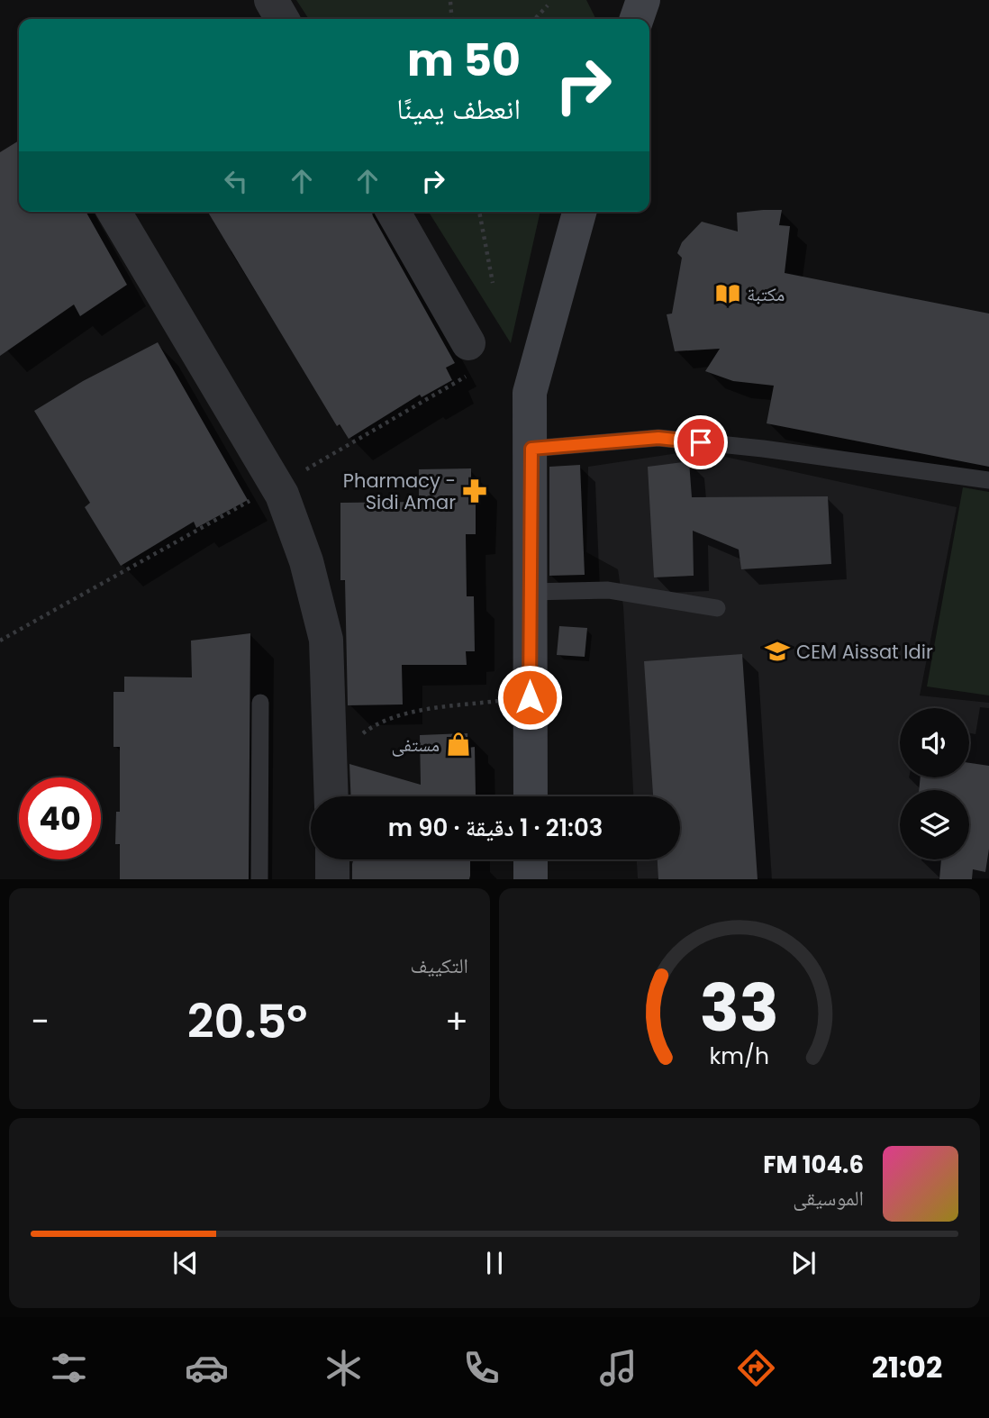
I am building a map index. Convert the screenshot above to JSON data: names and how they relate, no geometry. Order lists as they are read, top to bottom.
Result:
{
  "places": {
    "library": ["مكتبة"],
    "pharmacy": ["Pharmacy - Sidi Amar"],
    "school or university": ["CEM Aissat Idir"],
    "shop": ["مستفى"]
  },
  "page": {
    "turn": ["50 m", "انعطف يمينًا"],
    "limit": "40",
    "trip": "21:03 · 1 دقيقة · 90 m",
    "tile": "التكييف",
    "heat": ["−", "20.5°", "+"],
    "song": ["104.6 FM", "الموسيقى"],
    "tabs": "21:02",
    "gauge": ["33", "km/h"]
  }
}
